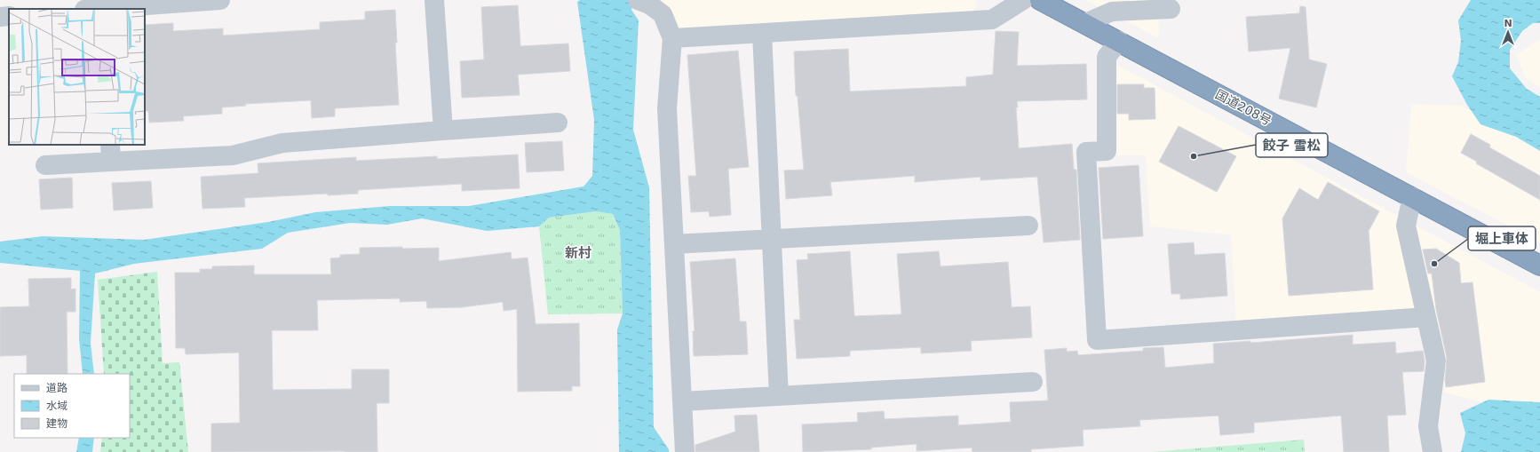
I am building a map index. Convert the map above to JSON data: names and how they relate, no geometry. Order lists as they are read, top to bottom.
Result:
{
  "streets": {
    "highway": ["国道208号"]
  },
  "districts": ["新村"],
  "places": ["餃子 雪松", "堀上車体"],
  "legend": ["道路", "水域", "建物"],
  "north": "top"
}
